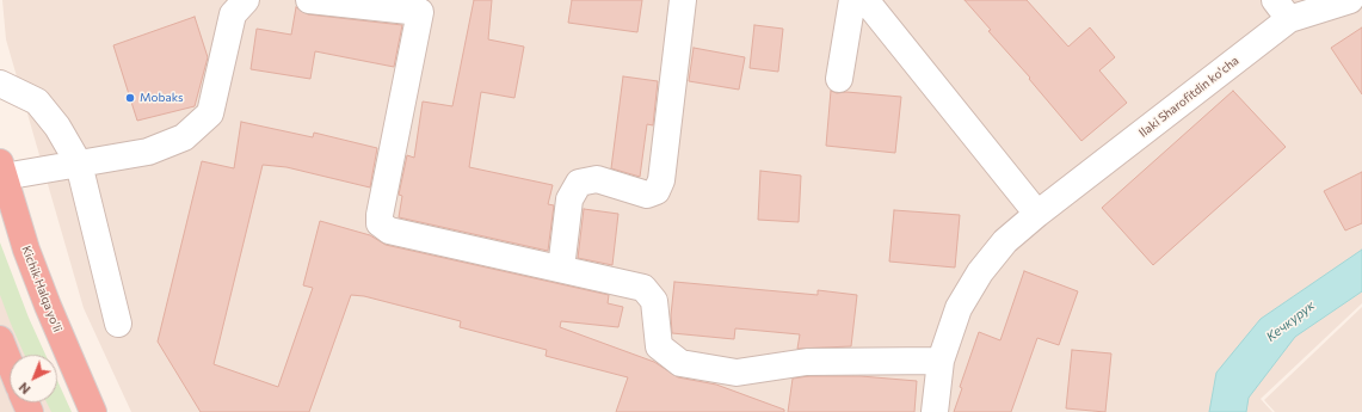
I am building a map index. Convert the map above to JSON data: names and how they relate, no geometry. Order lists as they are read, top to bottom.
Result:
{
  "streets": {
    "highway": ["Kichik Halqa yo'li"],
    "street": ["Ilaki Sharofitdin ko'cha"]
  },
  "water": ["Кечкурук"],
  "places": ["Mobaks"],
  "north": "bottom left"
}
